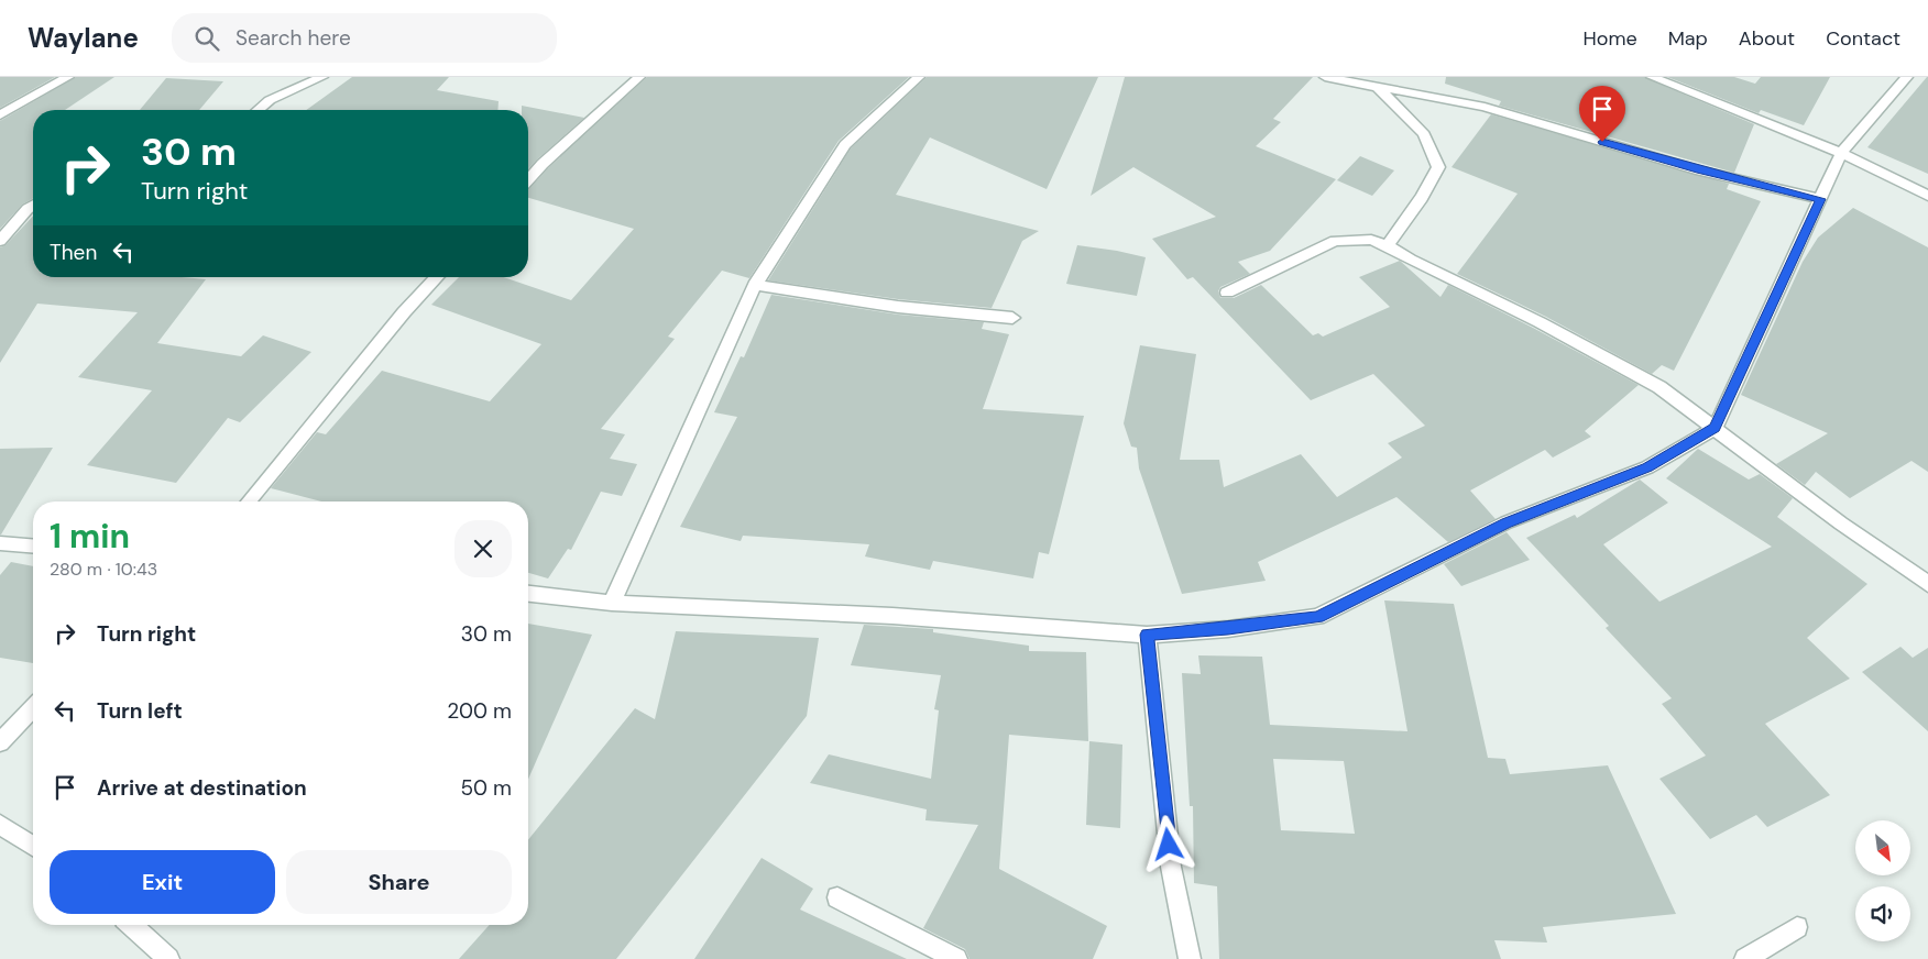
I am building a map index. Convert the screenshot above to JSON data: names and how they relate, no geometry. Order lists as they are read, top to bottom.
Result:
{
  "north": "bottom right",
  "page": {
    "header": "Waylane",
    "search": "Search here",
    "nav": [
      "Home",
      "Map",
      "About",
      "Contact"
    ],
    "turn": ["30 m", "Turn right"],
    "then": "Then",
    "heading": ["1 min", "280 m · 10:43"],
    "list": [
      {
        "name": "Turn right",
        "value": "30 m"
      },
      {
        "name": "Turn left",
        "value": "200 m"
      },
      {
        "name": "Arrive at destination",
        "value": "50 m"
      }
    ],
    "buttons": ["Exit", "Share"]
  }
}
